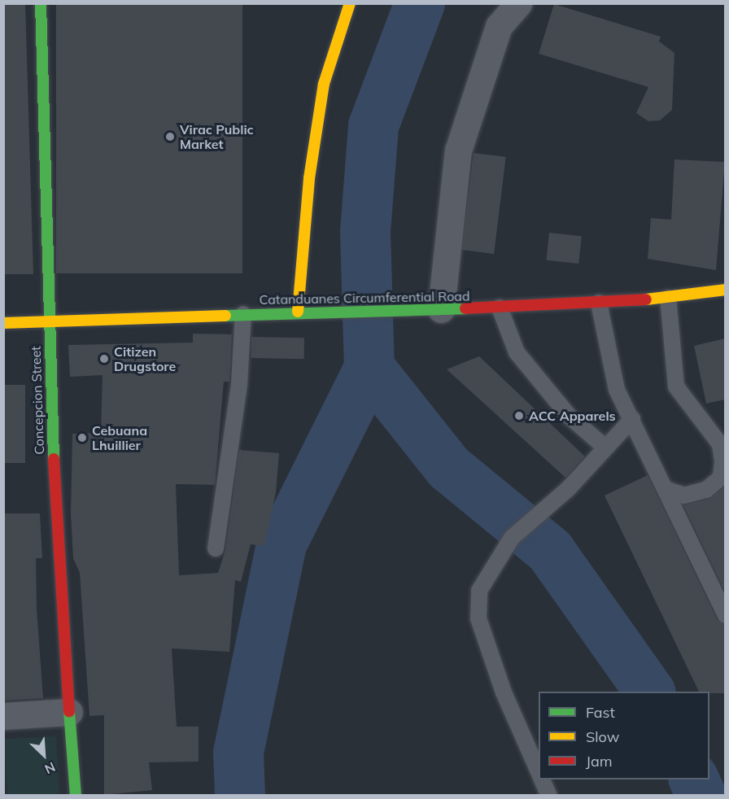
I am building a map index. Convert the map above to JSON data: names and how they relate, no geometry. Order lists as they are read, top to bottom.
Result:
{
  "streets": {
    "main road": ["Catanduanes Circumferential Road", "Concepcion Street"]
  },
  "crossings": [
    ["Catanduanes Circumferential Road", "Concepcion Street"]
  ],
  "places": [
    "Virac Public Market",
    "Citizen Drugstore",
    "ACC Apparels",
    "Cebuana Lhuillier"
  ],
  "legend": ["Fast", "Slow", "Jam"],
  "north": "bottom right"
}
